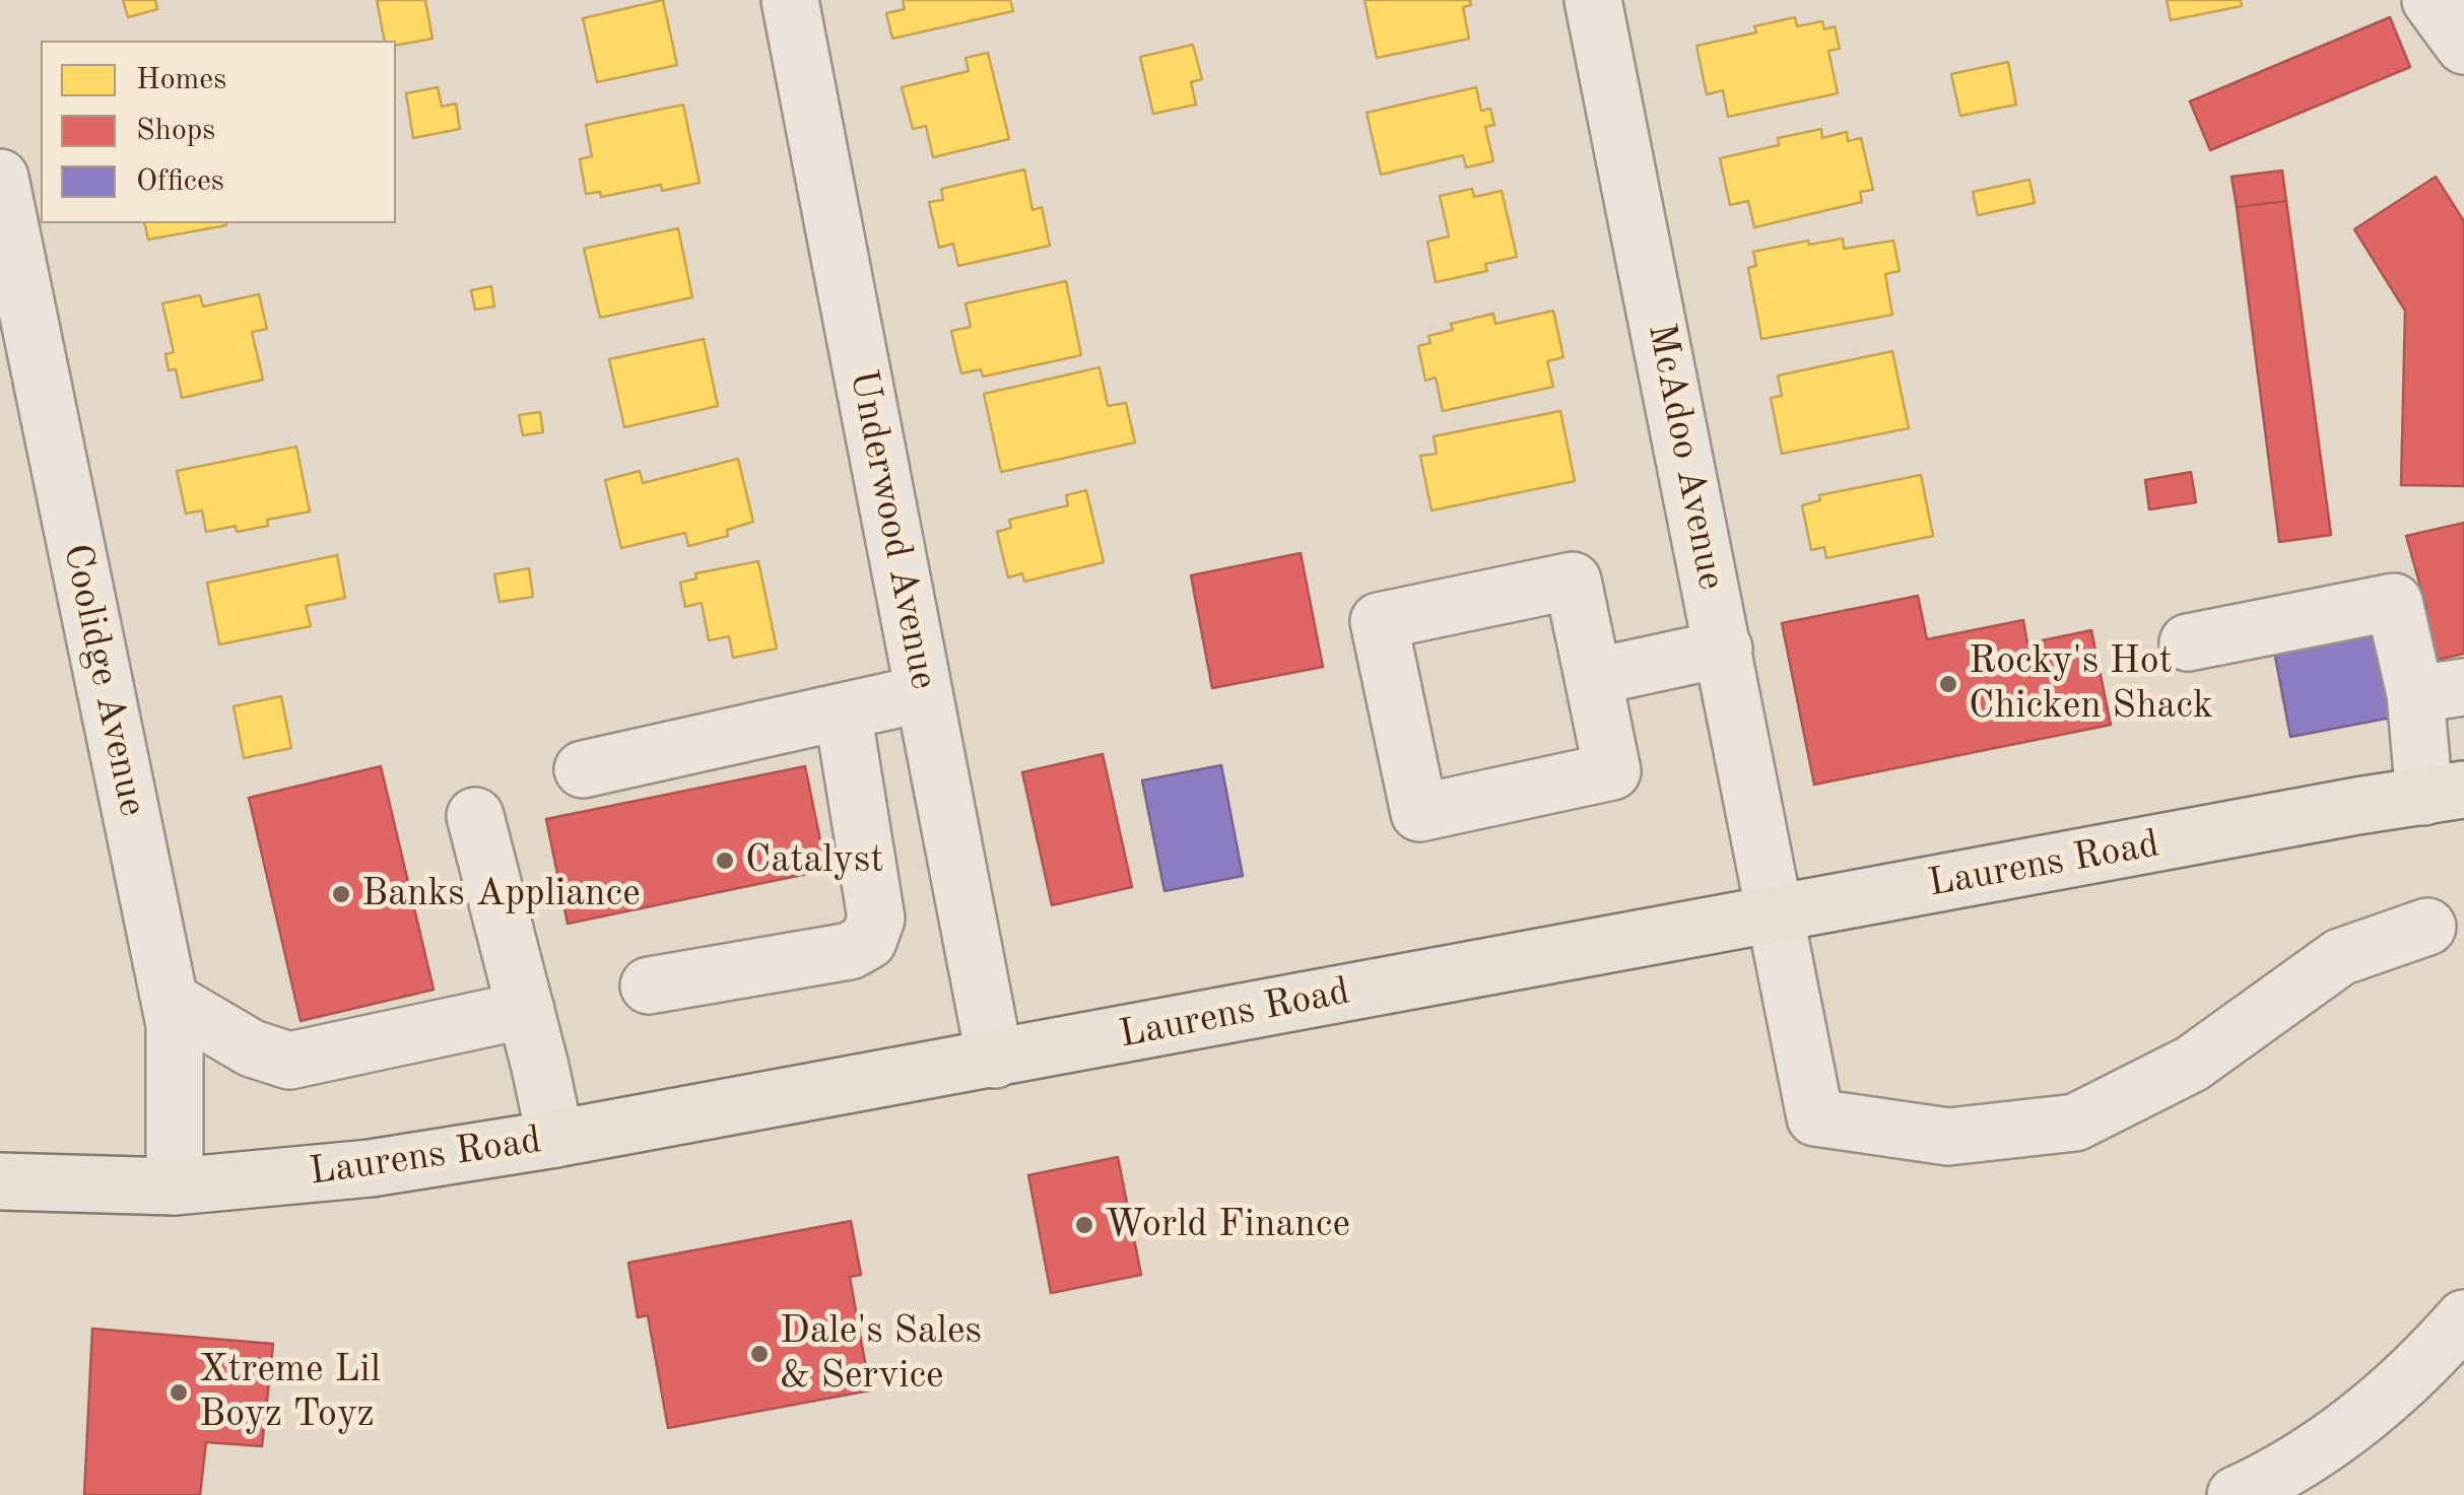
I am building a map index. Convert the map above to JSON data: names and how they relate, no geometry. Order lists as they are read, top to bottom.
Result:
{
  "streets": {
    "main road": ["Laurens Road"],
    "street": ["McAdoo Avenue", "Underwood Avenue", "Coolidge Avenue"]
  },
  "crossings": [
    ["McAdoo Avenue", "Laurens Road"],
    ["Underwood Avenue", "Laurens Road"],
    ["Coolidge Avenue", "Laurens Road"]
  ],
  "places": [
    "Rocky's Hot Chicken Shack",
    "Catalyst",
    "Banks Appliance",
    "World Finance",
    "Dale's Sales & Service",
    "Xtreme Lil Boyz Toyz"
  ],
  "legend": ["Homes", "Shops", "Offices"]
}
